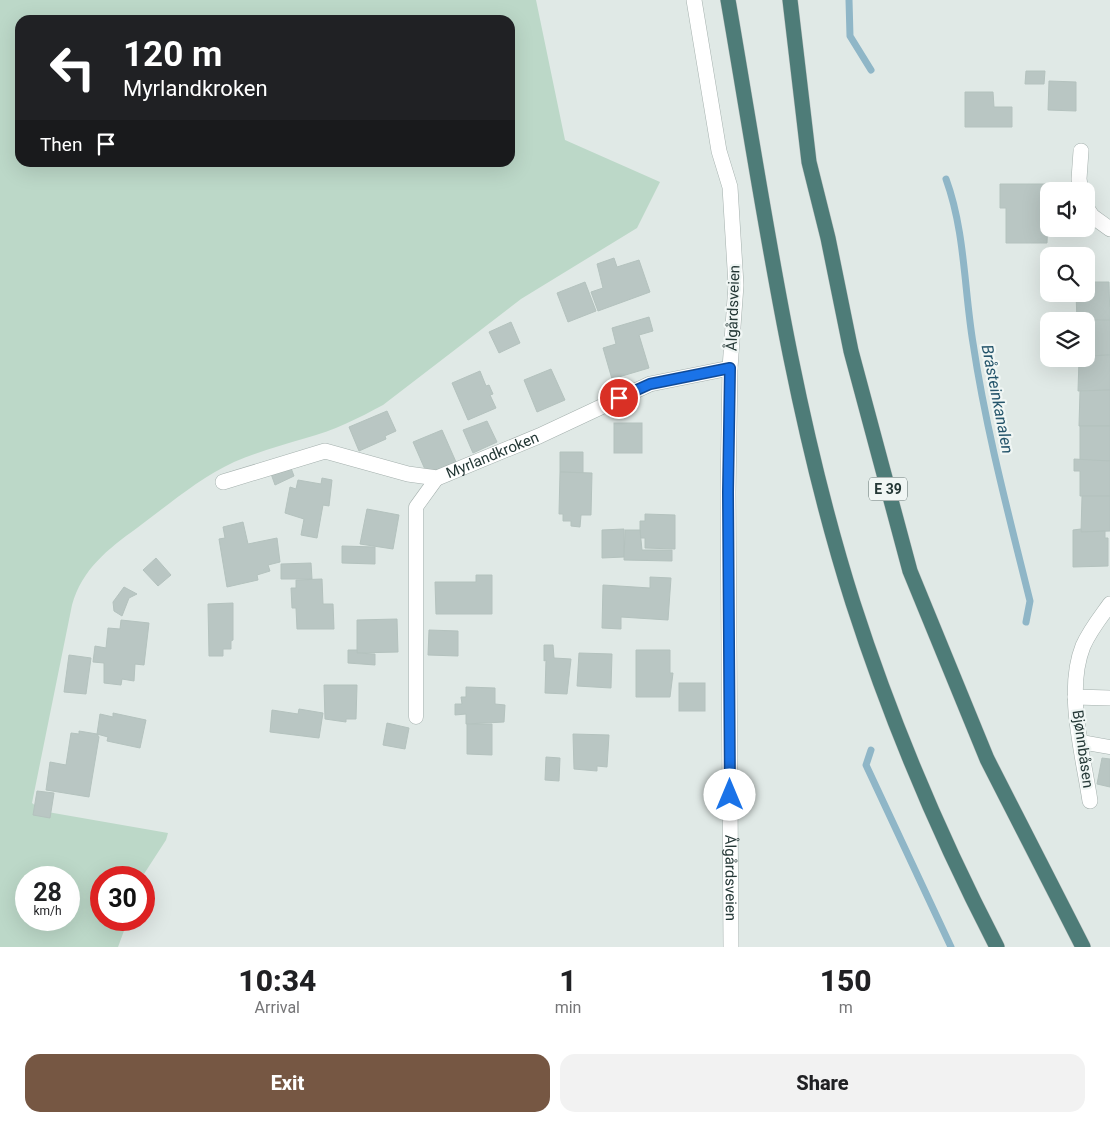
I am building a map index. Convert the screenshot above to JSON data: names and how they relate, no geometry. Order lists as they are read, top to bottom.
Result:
{
  "streets": {
    "highway": ["E 39"],
    "street": ["Ålgårdsveien", "Myrlandkroken", "Bjønnbåsen"]
  },
  "crossings": [
    ["Ålgårdsveien", "Myrlandkroken"]
  ],
  "water": ["Bråsteinkanalen"],
  "page": {
    "turn": ["120 m", "Myrlandkroken"],
    "then": "Then",
    "speed": "28 km/h",
    "limit": "30",
    "eta": [
      "10:34",
      "Arrival",
      "1",
      "min",
      "150",
      "m"
    ],
    "buttons": ["Exit", "Share"]
  }
}
